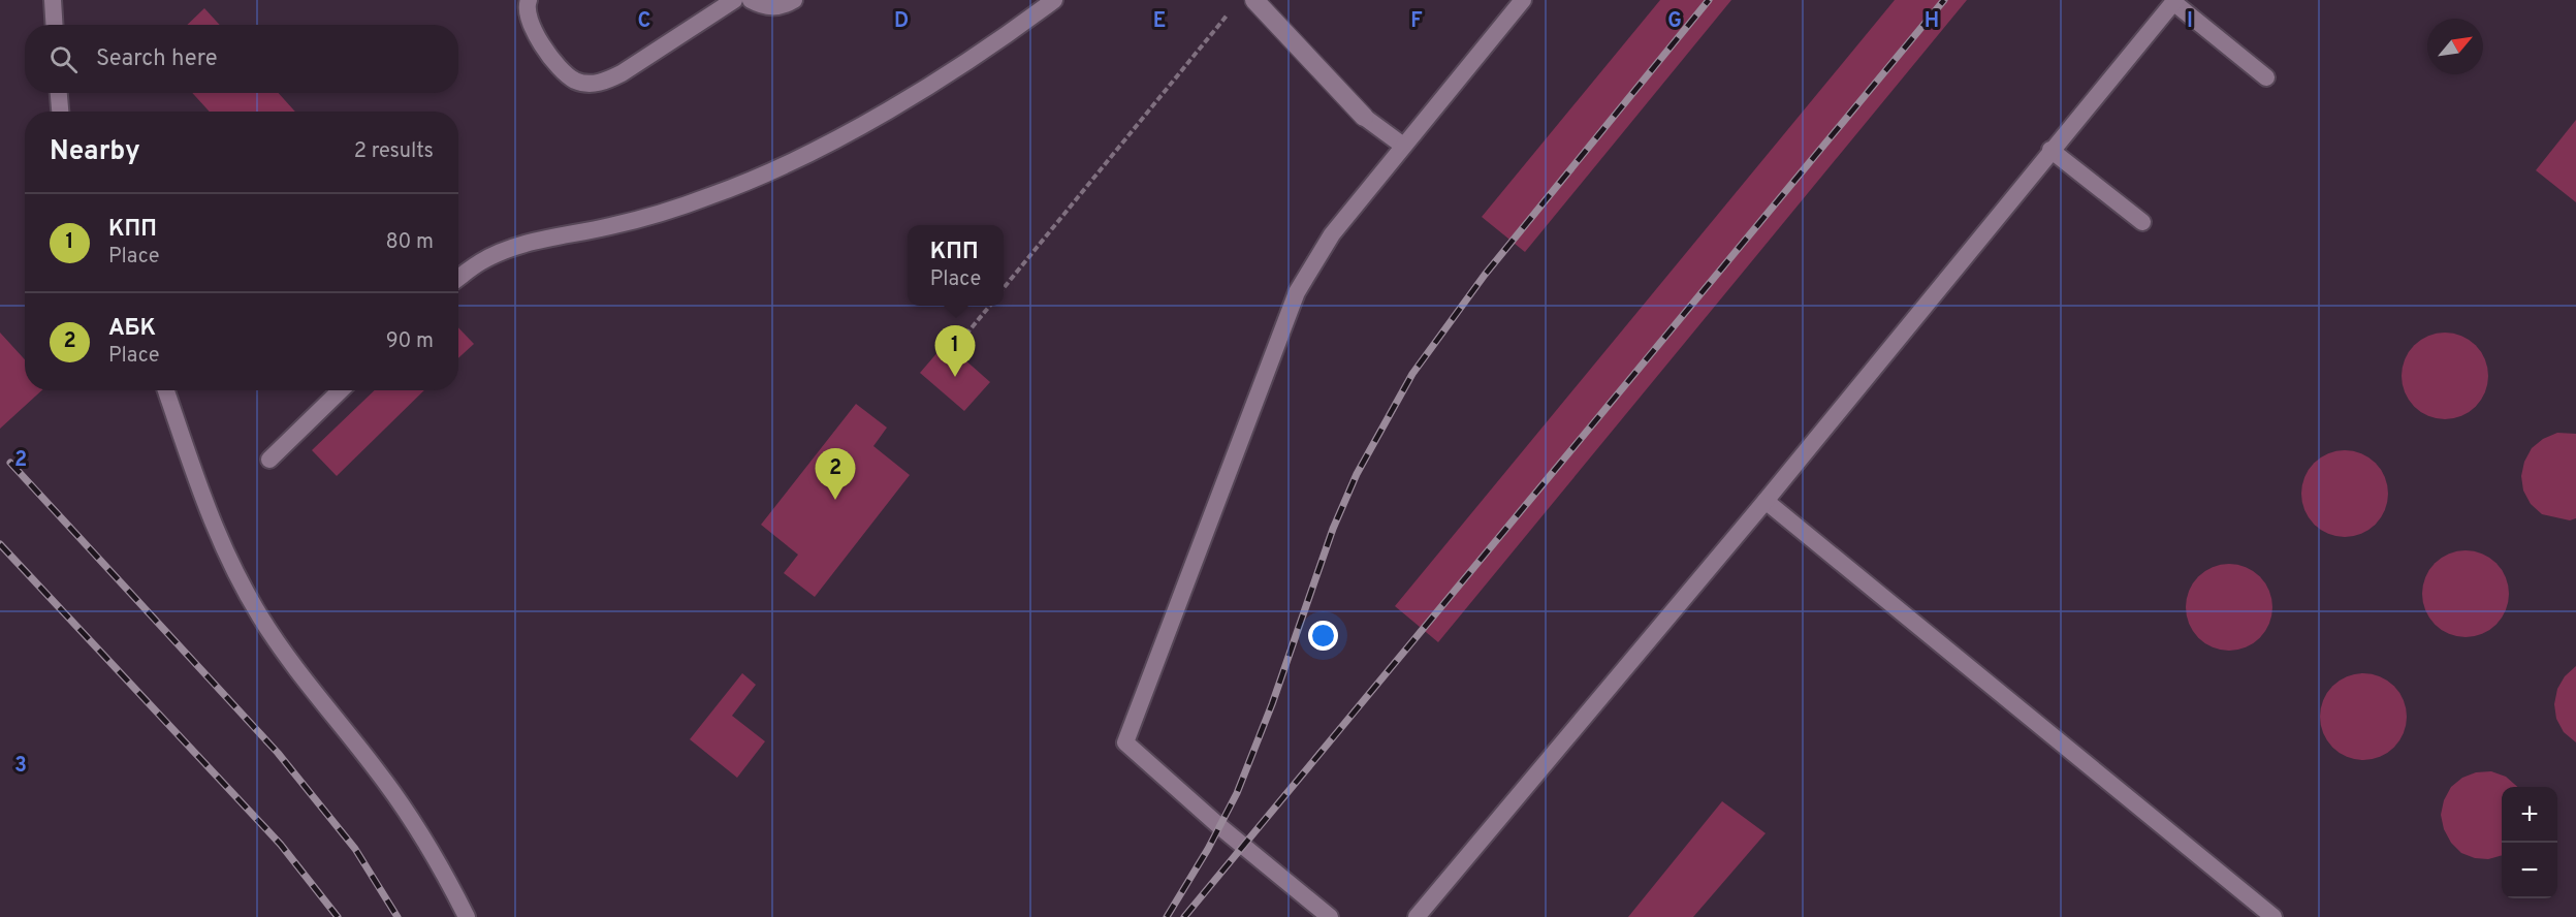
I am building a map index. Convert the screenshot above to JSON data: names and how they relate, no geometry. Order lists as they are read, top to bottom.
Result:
{
  "north": "top right",
  "page": {
    "search": "Search here",
    "heading": ["Nearby", "2 results"],
    "list": [
      {
        "mark": "1",
        "name": "КПП",
        "note": "Place",
        "value": "80 m"
      },
      {
        "mark": "2",
        "name": "АБК",
        "note": "Place",
        "value": "90 m"
      }
    ],
    "popup": ["КПП", "Place"],
    "pins": ["1", "2"],
    "map_buttons": ["+", "−"]
  },
  "grid": {
    "columns": [
      "C",
      "D",
      "E",
      "F",
      "G",
      "H",
      "I"
    ],
    "rows": ["2", "3"]
  }
}
